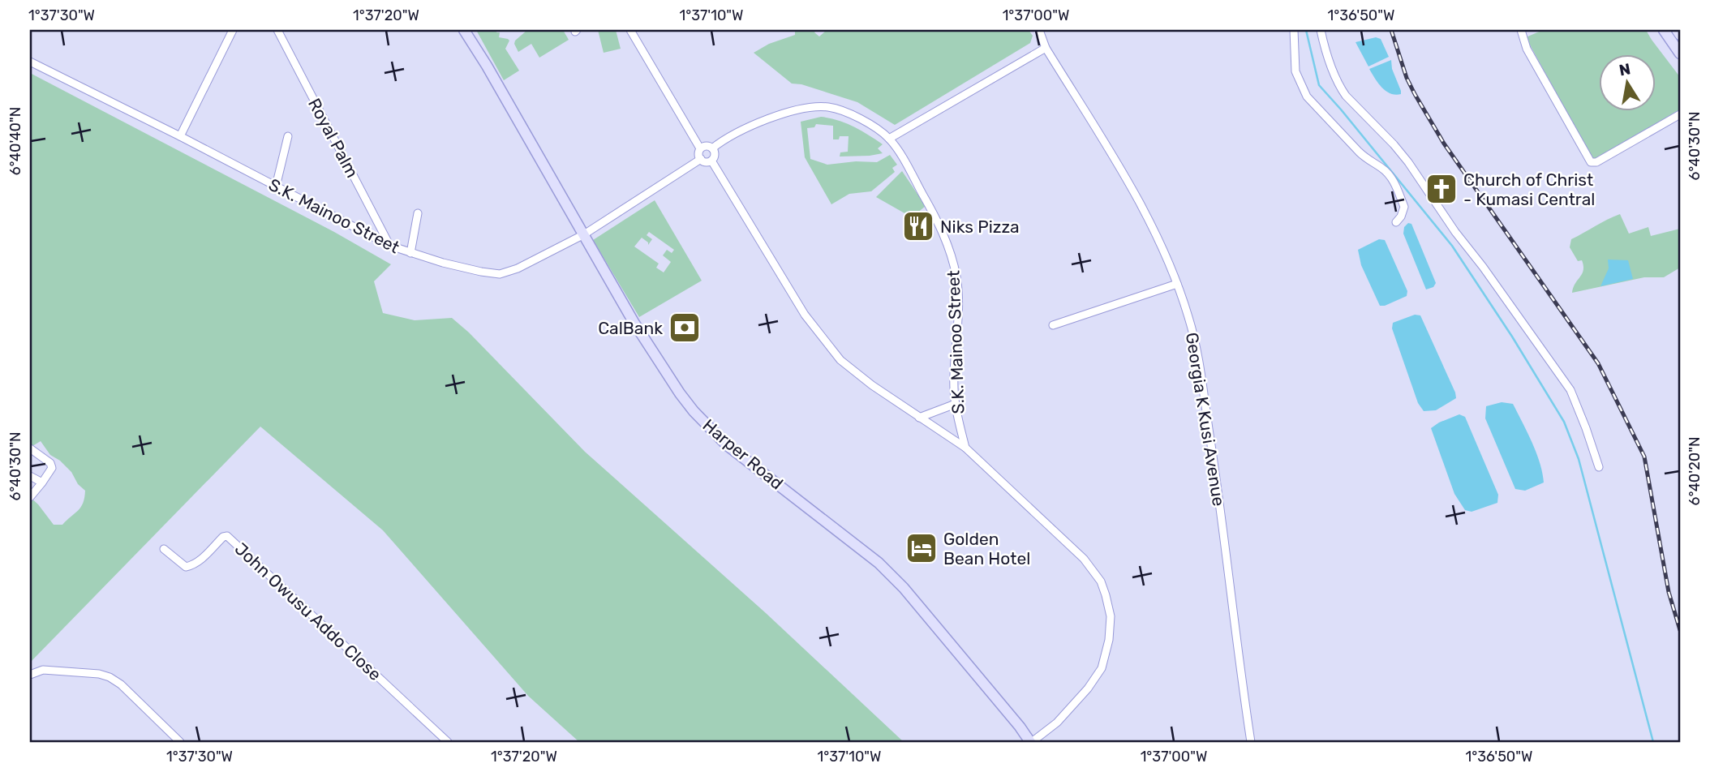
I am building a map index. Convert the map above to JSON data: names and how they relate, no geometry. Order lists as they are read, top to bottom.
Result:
{
  "streets": {
    "main road": ["Harper Road"],
    "street": [
      "Royal Palm",
      "S.K. Mainoo Street",
      "Georgia K Kusi Avenue",
      "John Owusu Addo Close"
    ]
  },
  "crossings": [
    ["Royal Palm", "S.K. Mainoo Street"],
    ["S.K. Mainoo Street", "Harper Road"]
  ],
  "places": {
    "church": ["Church of Christ - Kumasi Central"],
    "restaurant": ["Niks Pizza"],
    "bank": ["CalBank"],
    "hotel": ["Golden Bean Hotel"]
  },
  "north": "top",
  "coordinates": [
    "1°37'30\"W",
    "1°37'20\"W",
    "1°37'10\"W",
    "1°37'00\"W",
    "1°36'50\"W",
    "6°40'40\"N",
    "6°40'30\"N",
    "6°40'20\"N"
  ]
}
